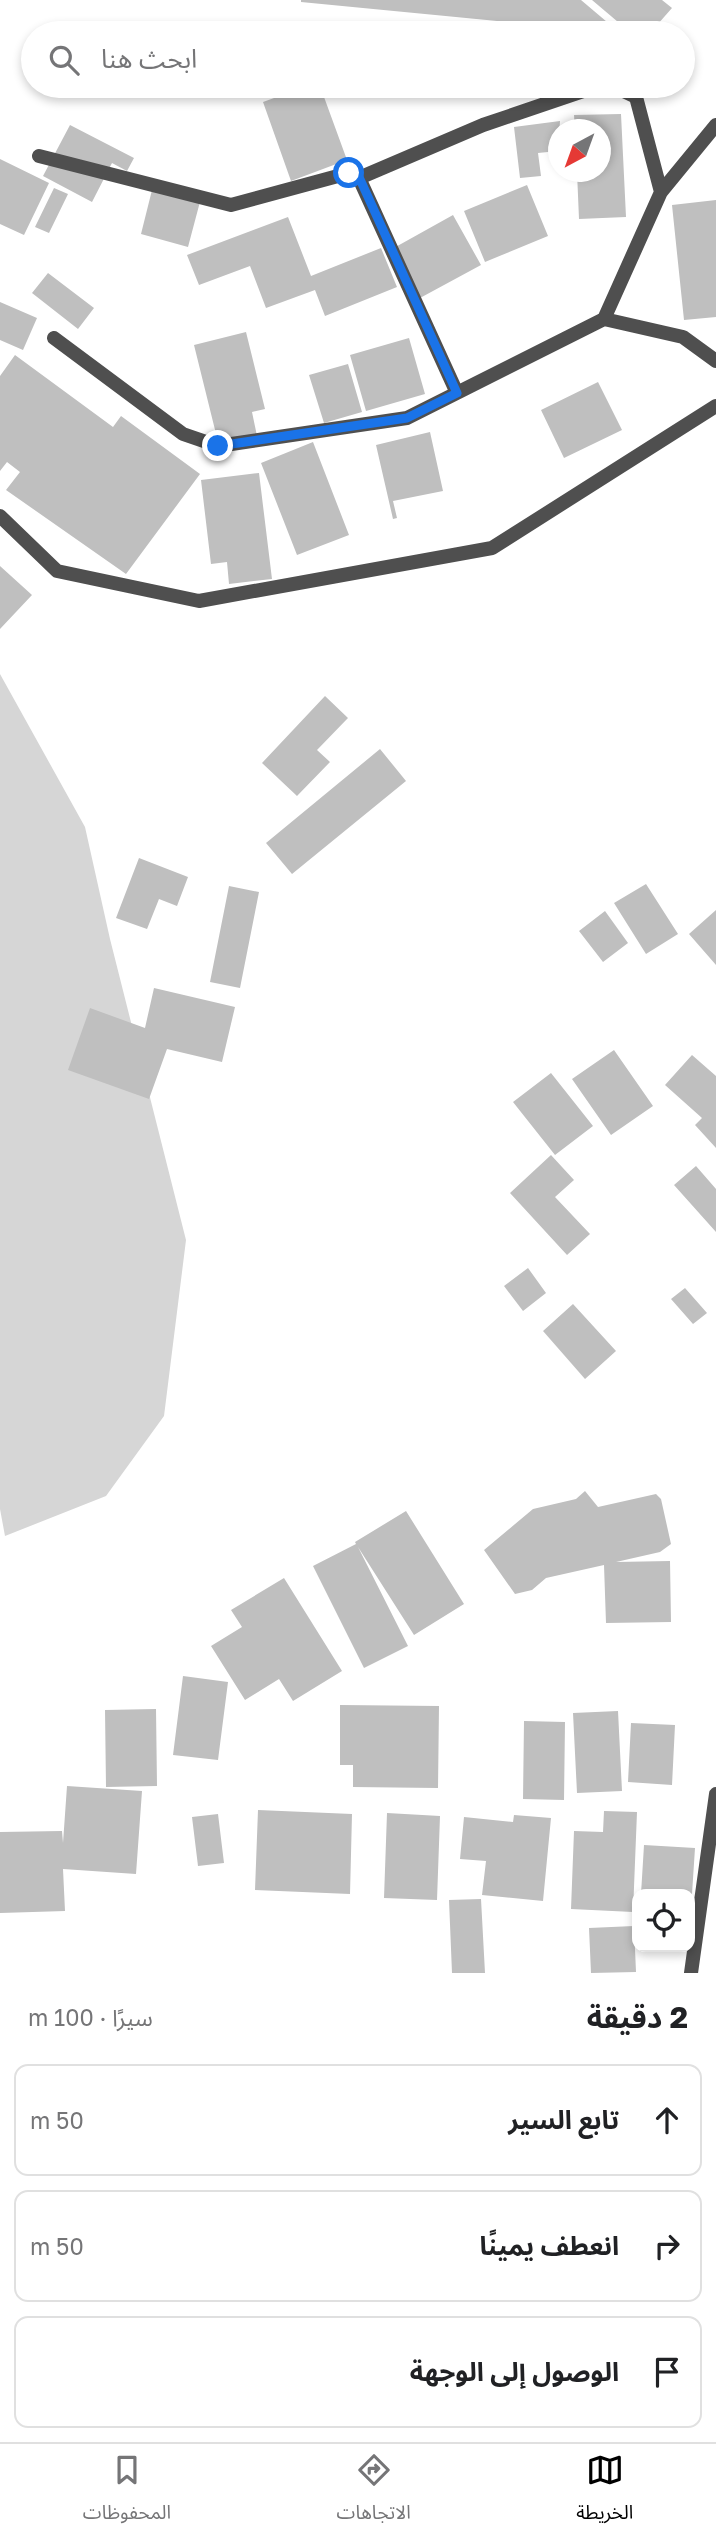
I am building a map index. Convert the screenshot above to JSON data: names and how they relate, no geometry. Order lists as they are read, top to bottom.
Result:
{
  "north": "bottom left",
  "page": {
    "search": "ابحث هنا",
    "heading": ["2 دقيقة", "سيرًا · 100 m"],
    "list": [
      ["تابع السير", "50 m"],
      ["انعطف يمينًا", "50 m"],
      "الوصول إلى الوجهة"
    ],
    "nav": ["الخريطة", "الاتجاهات", "المحفوظات"]
  }
}
